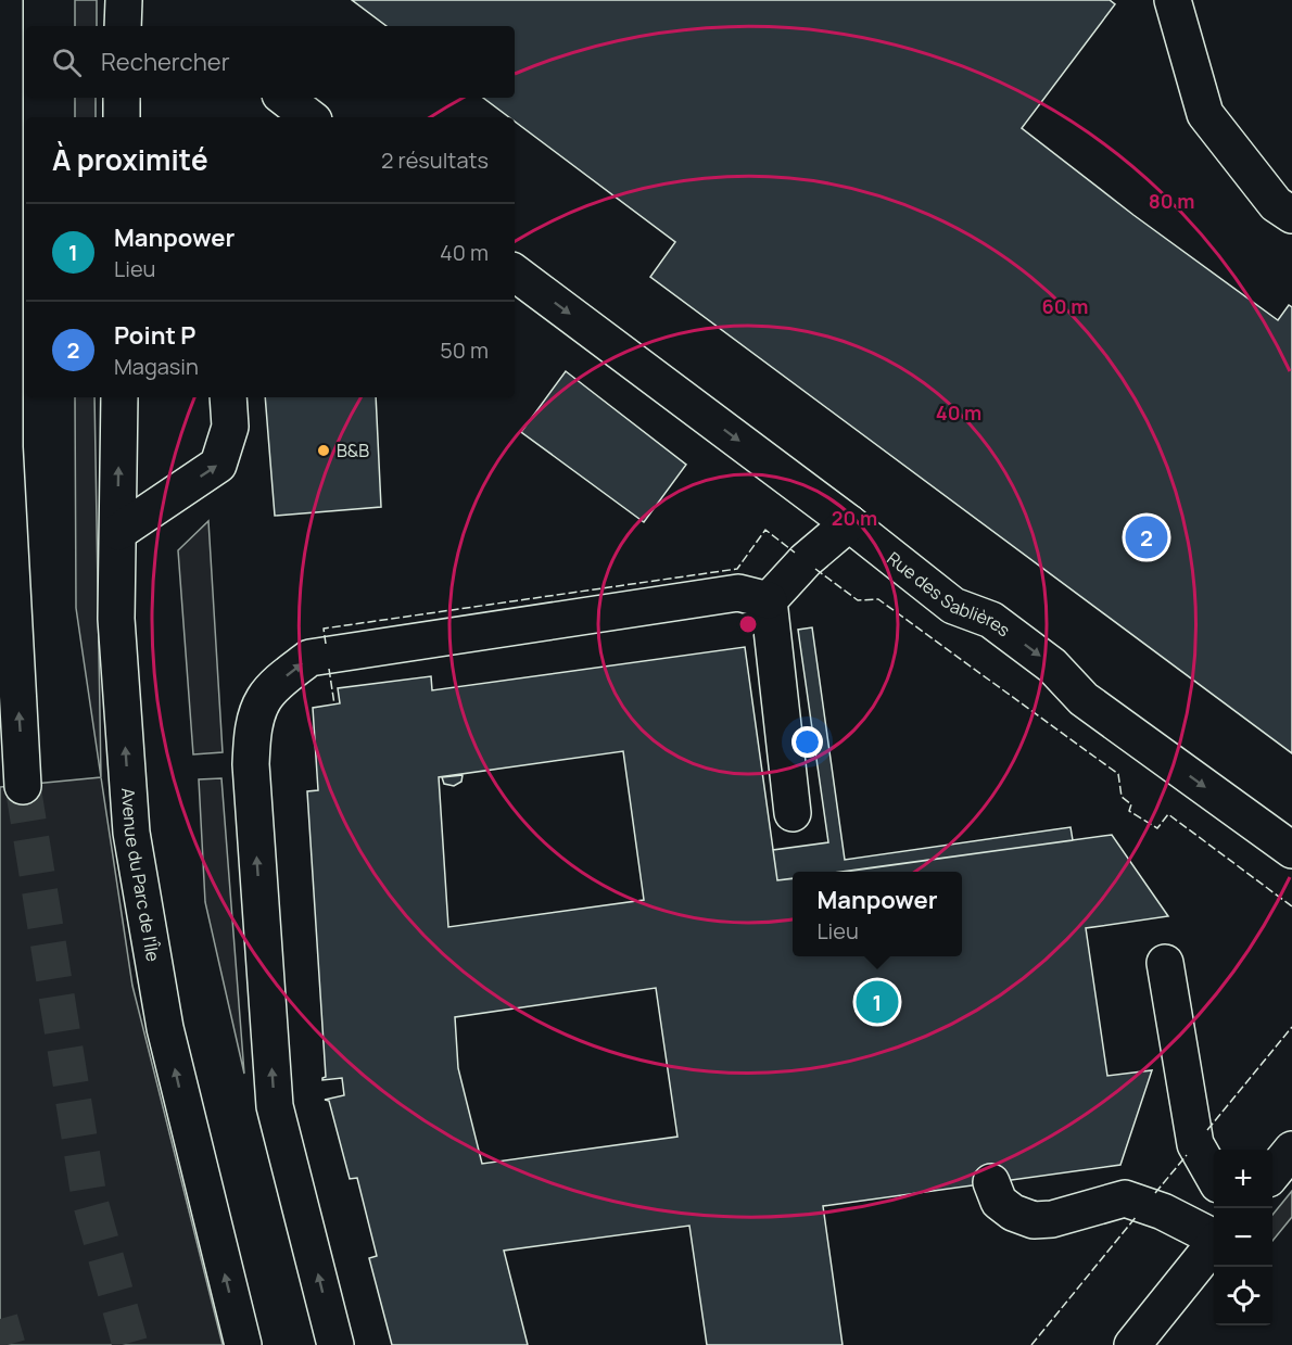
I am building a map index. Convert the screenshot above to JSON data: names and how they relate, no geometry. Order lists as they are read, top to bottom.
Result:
{
  "streets": {
    "main road": ["Rue des Sablières", "Avenue du Parc de l'Île"]
  },
  "one_way": ["Rue des Sablières"],
  "places": ["B&B"],
  "page": {
    "search": "Rechercher",
    "heading": ["À proximité", "2 résultats"],
    "list": [
      {
        "mark": "1",
        "name": "Manpower",
        "note": "Lieu",
        "value": "40 m"
      },
      {
        "mark": "2",
        "name": "Point P",
        "note": "Magasin",
        "value": "50 m"
      }
    ],
    "pins": ["2", "1"],
    "popup": ["Manpower", "Lieu"],
    "map_buttons": ["+", "−"]
  },
  "rings": [
    "80 m",
    "60 m",
    "40 m",
    "20 m"
  ]
}
